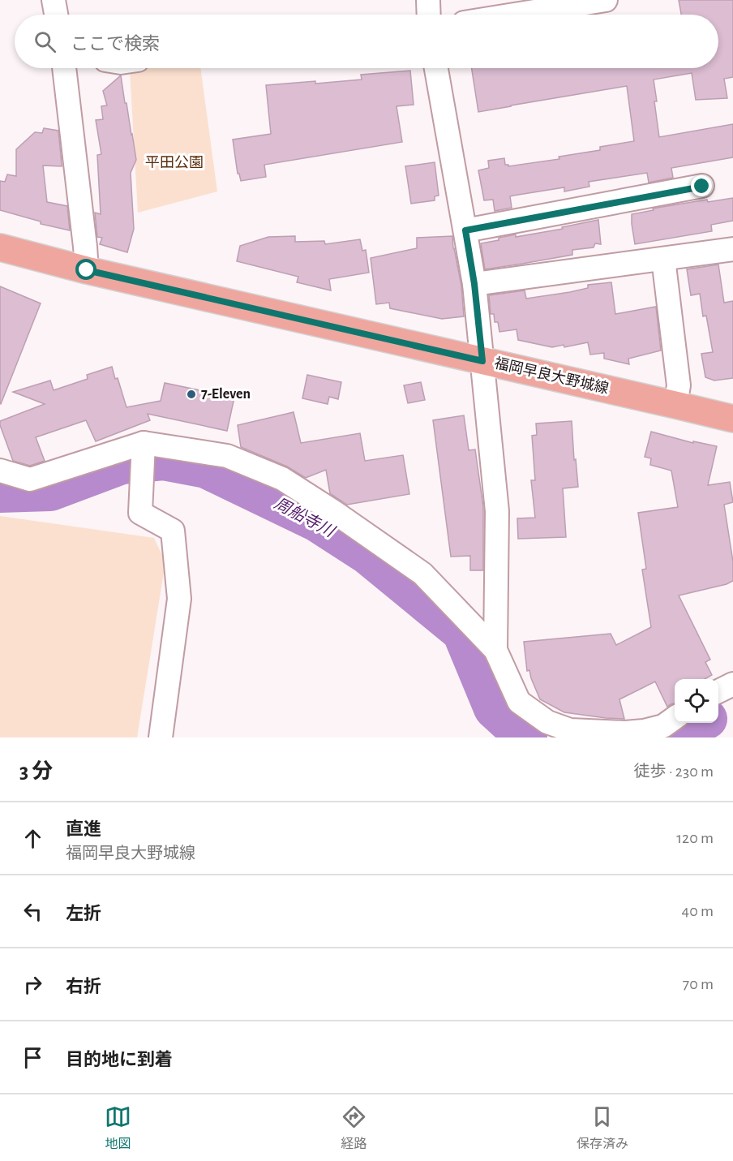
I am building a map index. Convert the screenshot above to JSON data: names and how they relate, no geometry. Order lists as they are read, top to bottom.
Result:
{
  "streets": {
    "main road": ["福岡早良大野城線"]
  },
  "water": ["周船寺川"],
  "parks": ["平田公園"],
  "places": ["7-Eleven"],
  "page": {
    "search": "ここで検索",
    "heading": ["3 分", "徒歩 · 230 m"],
    "list": [
      ["直進", "福岡早良大野城線", "120 m"],
      ["左折", "40 m"],
      ["右折", "70 m"],
      "目的地に到着"
    ],
    "nav": ["地図", "経路", "保存済み"]
  }
}
